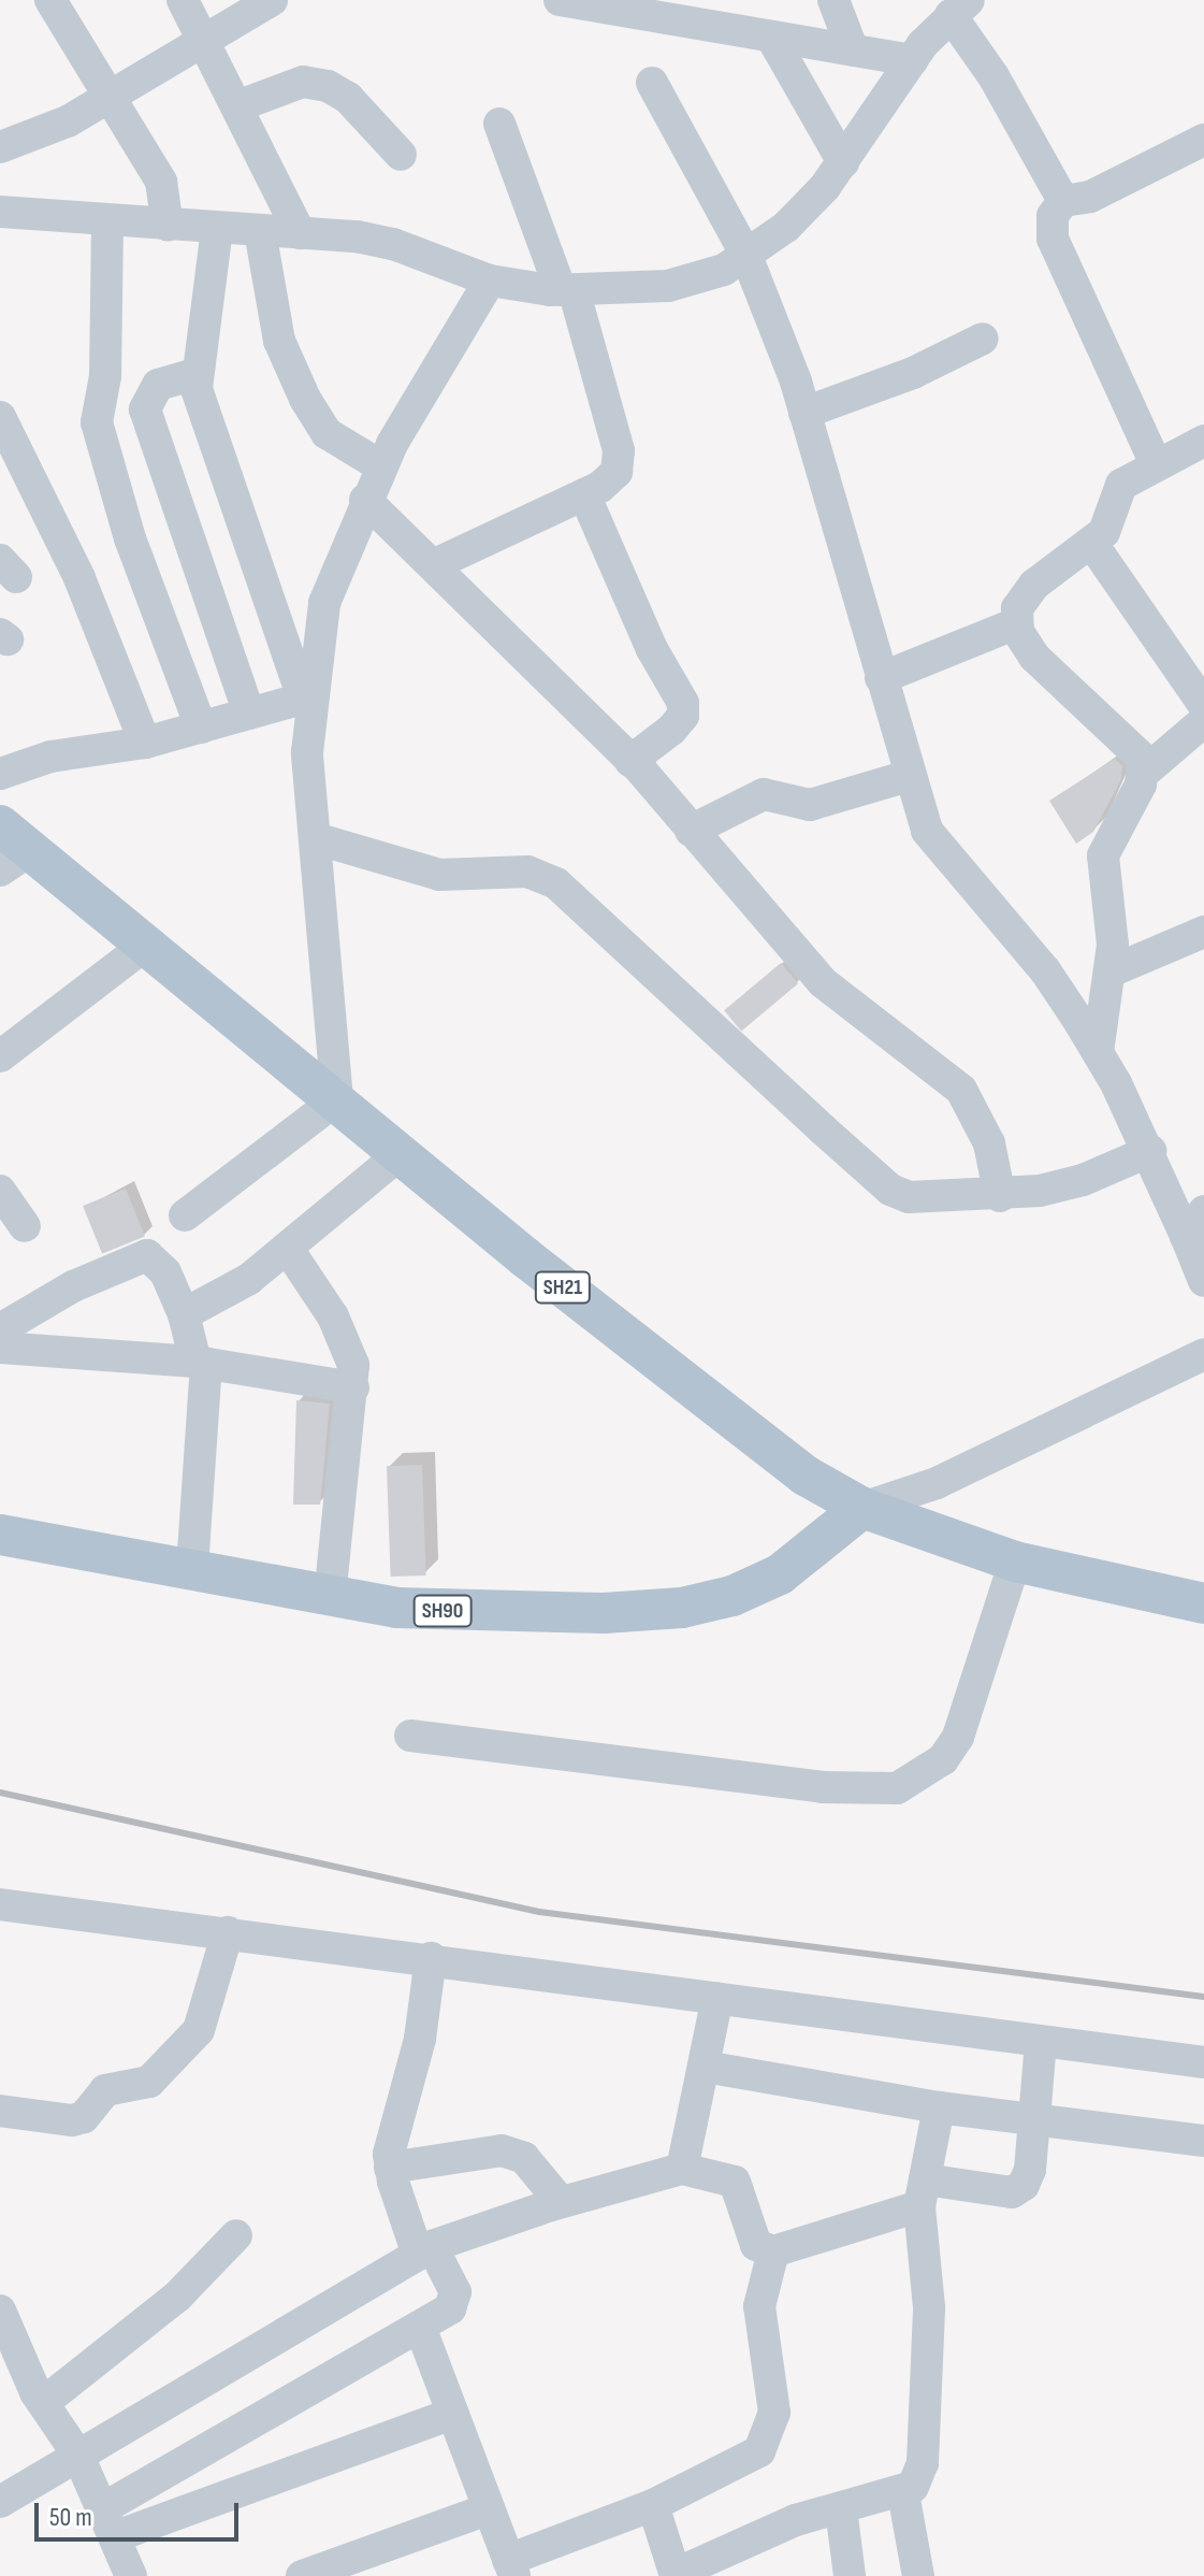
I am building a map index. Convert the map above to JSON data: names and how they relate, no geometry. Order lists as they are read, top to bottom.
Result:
{
  "streets": {
    "main road": ["SH21", "SH90"]
  },
  "crossings": [
    ["SH21", "SH90"]
  ],
  "scale_bar": "50 m"
}
